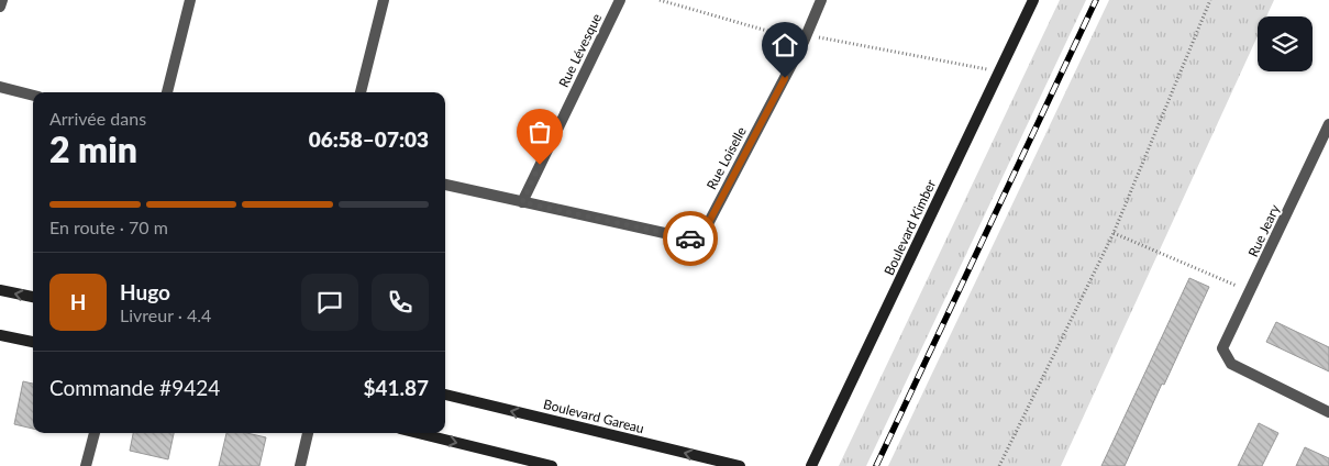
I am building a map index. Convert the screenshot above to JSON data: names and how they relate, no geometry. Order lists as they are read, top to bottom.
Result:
{
  "streets": {
    "street": [
      "Rue Lévesque",
      "Rue Loiselle",
      "Boulevard Kimber",
      "Rue Jeary",
      "Boulevard Gareau"
    ]
  },
  "crossings": [
    ["Rue Lévesque", "Rue Loiselle"]
  ],
  "page": {
    "heading": ["2 min", "Arrivée dans", "06:58–07:03"],
    "panel": [
      "Hugo",
      "Livreur · 4.4",
      "Commande #9424",
      "$41.87"
    ],
    "bar": "En route · 70 m",
    "round": "H"
  }
}
